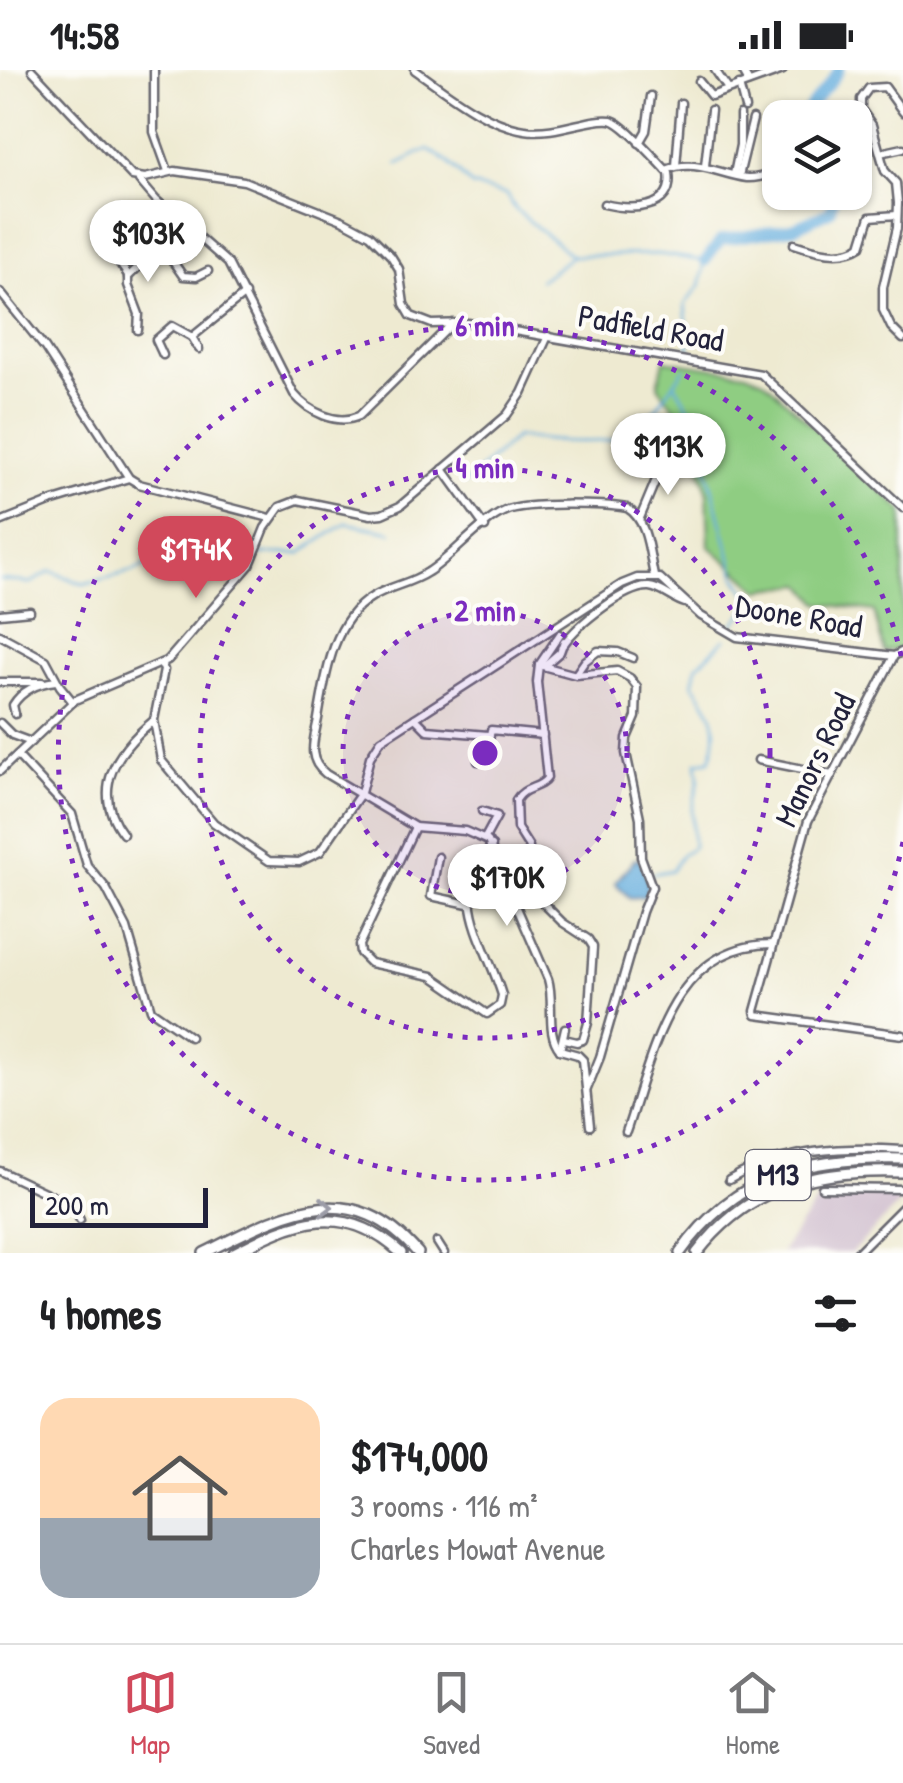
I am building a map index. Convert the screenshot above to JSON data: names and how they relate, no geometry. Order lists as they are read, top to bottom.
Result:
{
  "streets": {
    "highway": ["M13"],
    "street": ["Padfield Road", "Doone Road", "Manors Road"]
  },
  "crossings": [
    ["Doone Road", "Manors Road"]
  ],
  "scale_bar": "200 m",
  "page": {
    "status": "14:58",
    "price": [
      "$103K",
      "$113K",
      "$174K",
      "$170K"
    ],
    "scale": "200 m",
    "heading": "4 homes",
    "list": [
      {
        "name": "$174,000",
        "note": "3 rooms · 116 m² · Charles Mowat Avenue"
      }
    ],
    "tabs": ["Map", "Saved", "Home"]
  },
  "rings": ["6 min", "4 min", "2 min"]
}
